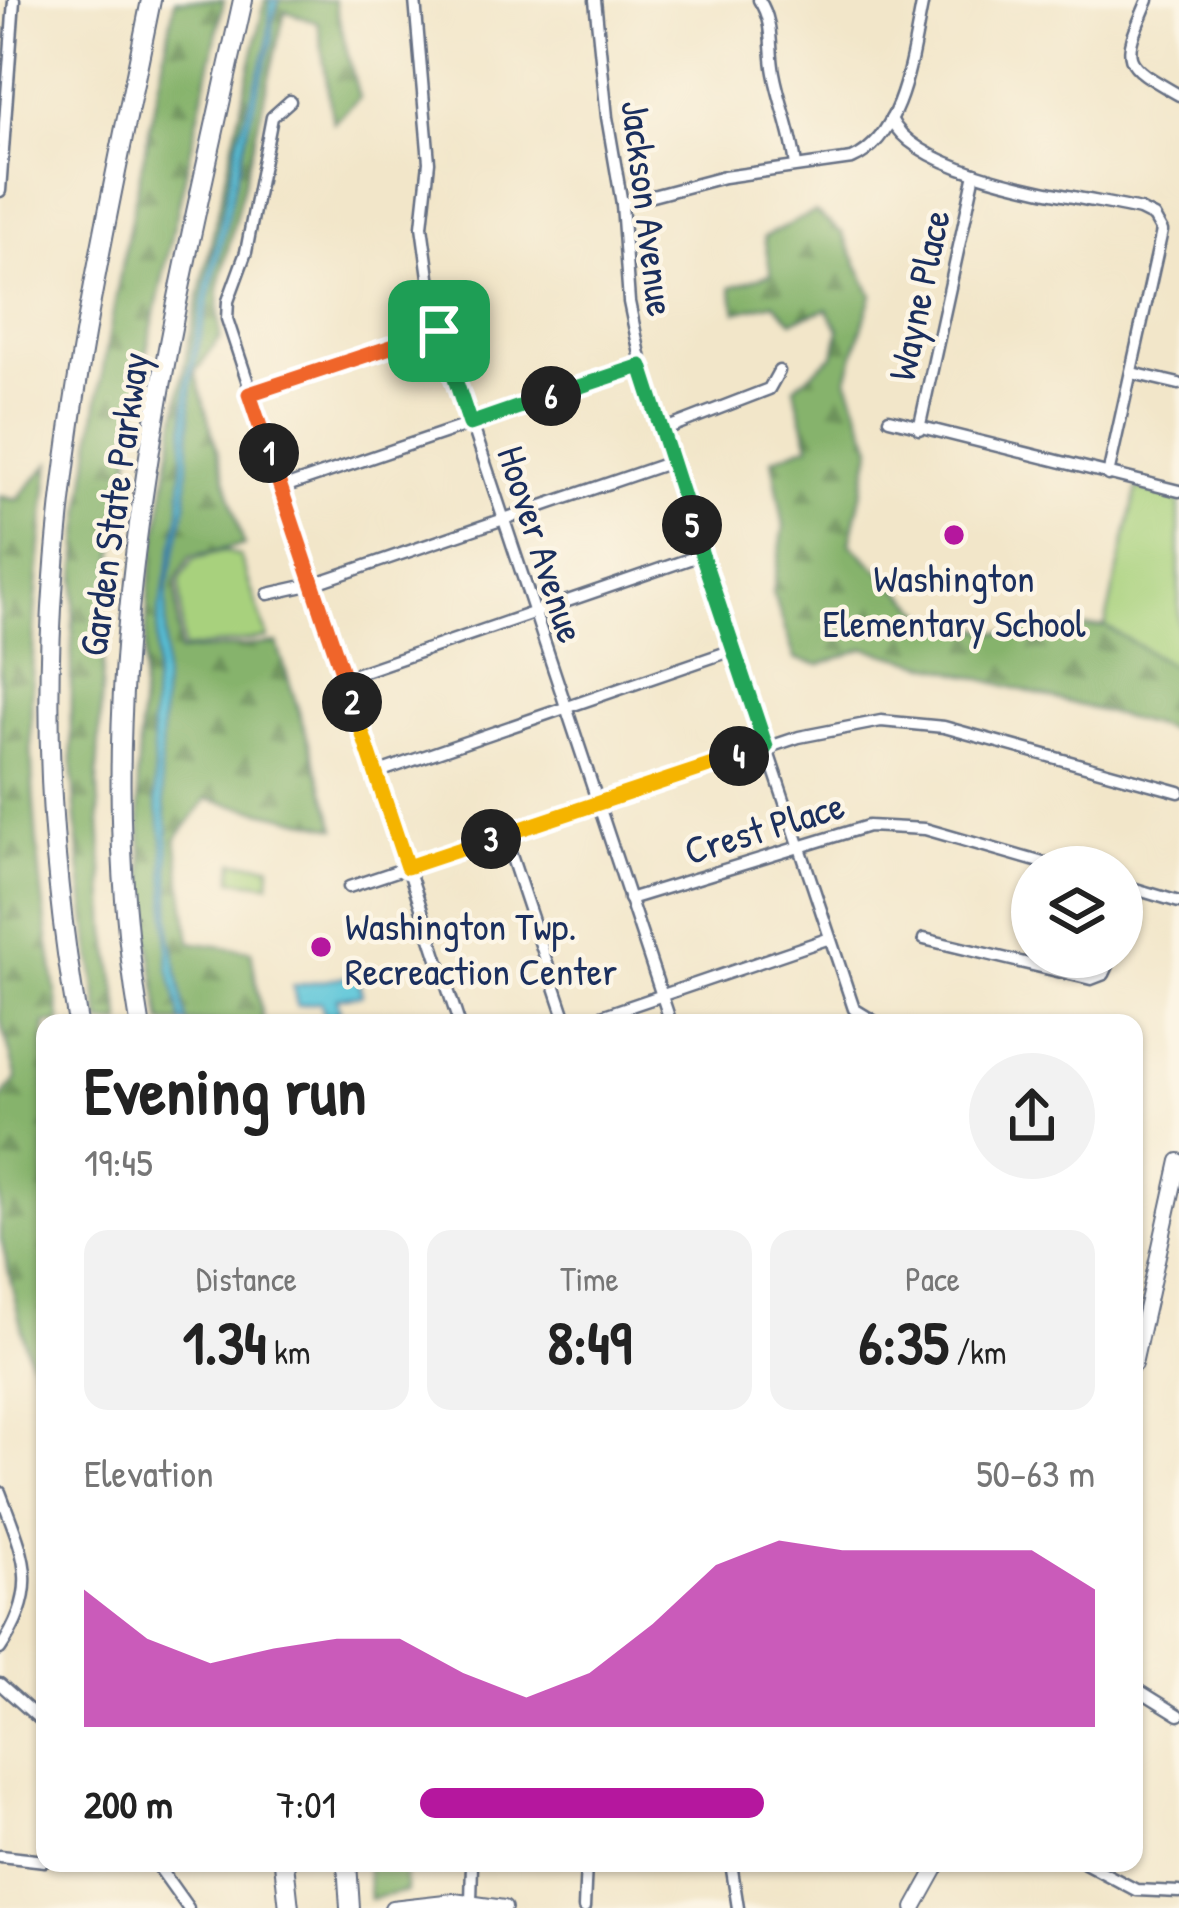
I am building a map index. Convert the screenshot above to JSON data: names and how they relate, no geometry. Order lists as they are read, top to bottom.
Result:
{
  "streets": {
    "highway": ["Garden State Parkway"],
    "street": [
      "Jackson Avenue",
      "Wayne Place",
      "Hoover Avenue",
      "Crest Place"
    ]
  },
  "crossings": [
    ["Jackson Avenue", "Crest Place"],
    ["Hoover Avenue", "Crest Place"]
  ],
  "places": ["Washington Elementary School", "Washington Twp. Recreaction Center"],
  "page": {
    "pins": [
      "6",
      "1",
      "5",
      "2",
      "4",
      "3"
    ],
    "heading": ["Evening run", "19:45"],
    "stats": [
      ["Distance", "1.34 km"],
      ["Time", "8:49"],
      ["Pace", "6:35 /km"]
    ],
    "chart": ["Elevation", "50–63 m"],
    "list": [
      {
        "name": "200 m",
        "note": "7:01"
      }
    ]
  }
}
